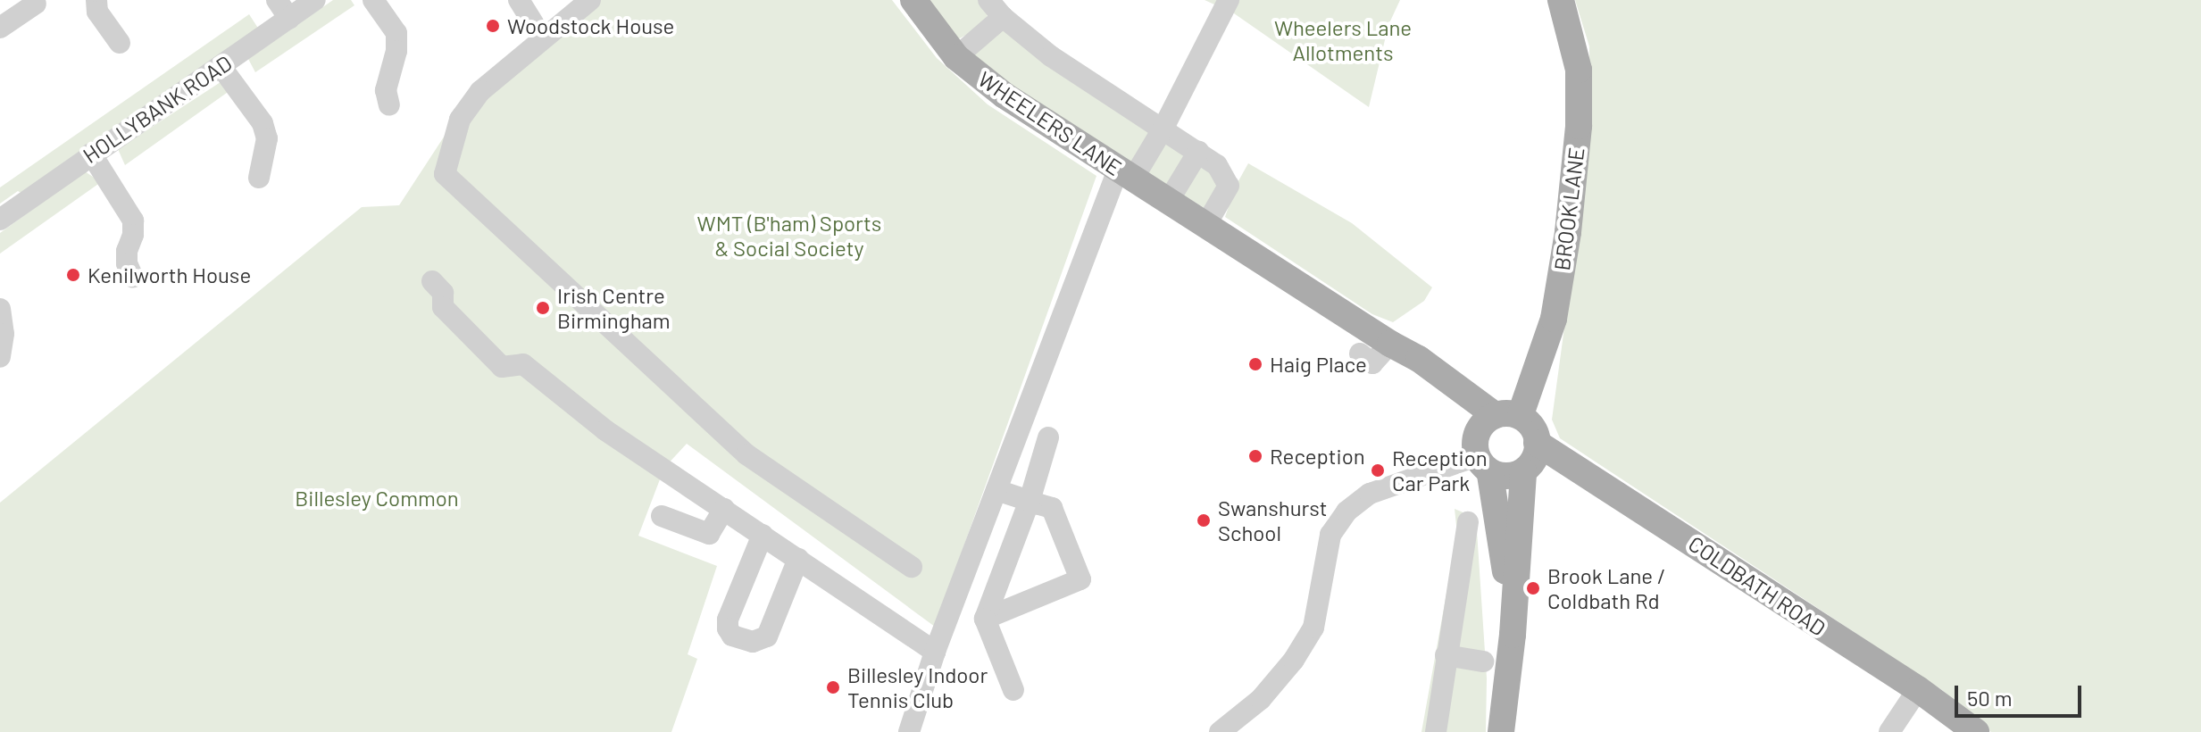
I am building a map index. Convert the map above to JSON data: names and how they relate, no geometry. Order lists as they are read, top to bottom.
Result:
{
  "streets": {
    "main road": ["WHEELERS LANE", "BROOK LANE", "COLDBATH ROAD"],
    "street": ["HOLLYBANK ROAD"]
  },
  "crossings": [
    ["WHEELERS LANE", "BROOK LANE"],
    ["WHEELERS LANE", "COLDBATH ROAD"],
    ["BROOK LANE", "COLDBATH ROAD"]
  ],
  "parks": ["Wheelers Lane Allotments", "WMT (B'ham) Sports & Social Society", "Billesley Common"],
  "places": [
    "Woodstock House",
    "Kenilworth House",
    "Irish Centre Birmingham",
    "Haig Place",
    "Reception",
    "Reception Car Park",
    "Swanshurst School",
    "Brook Lane / Coldbath Rd",
    "Billesley Indoor Tennis Club"
  ],
  "scale_bar": "50 m"
}
